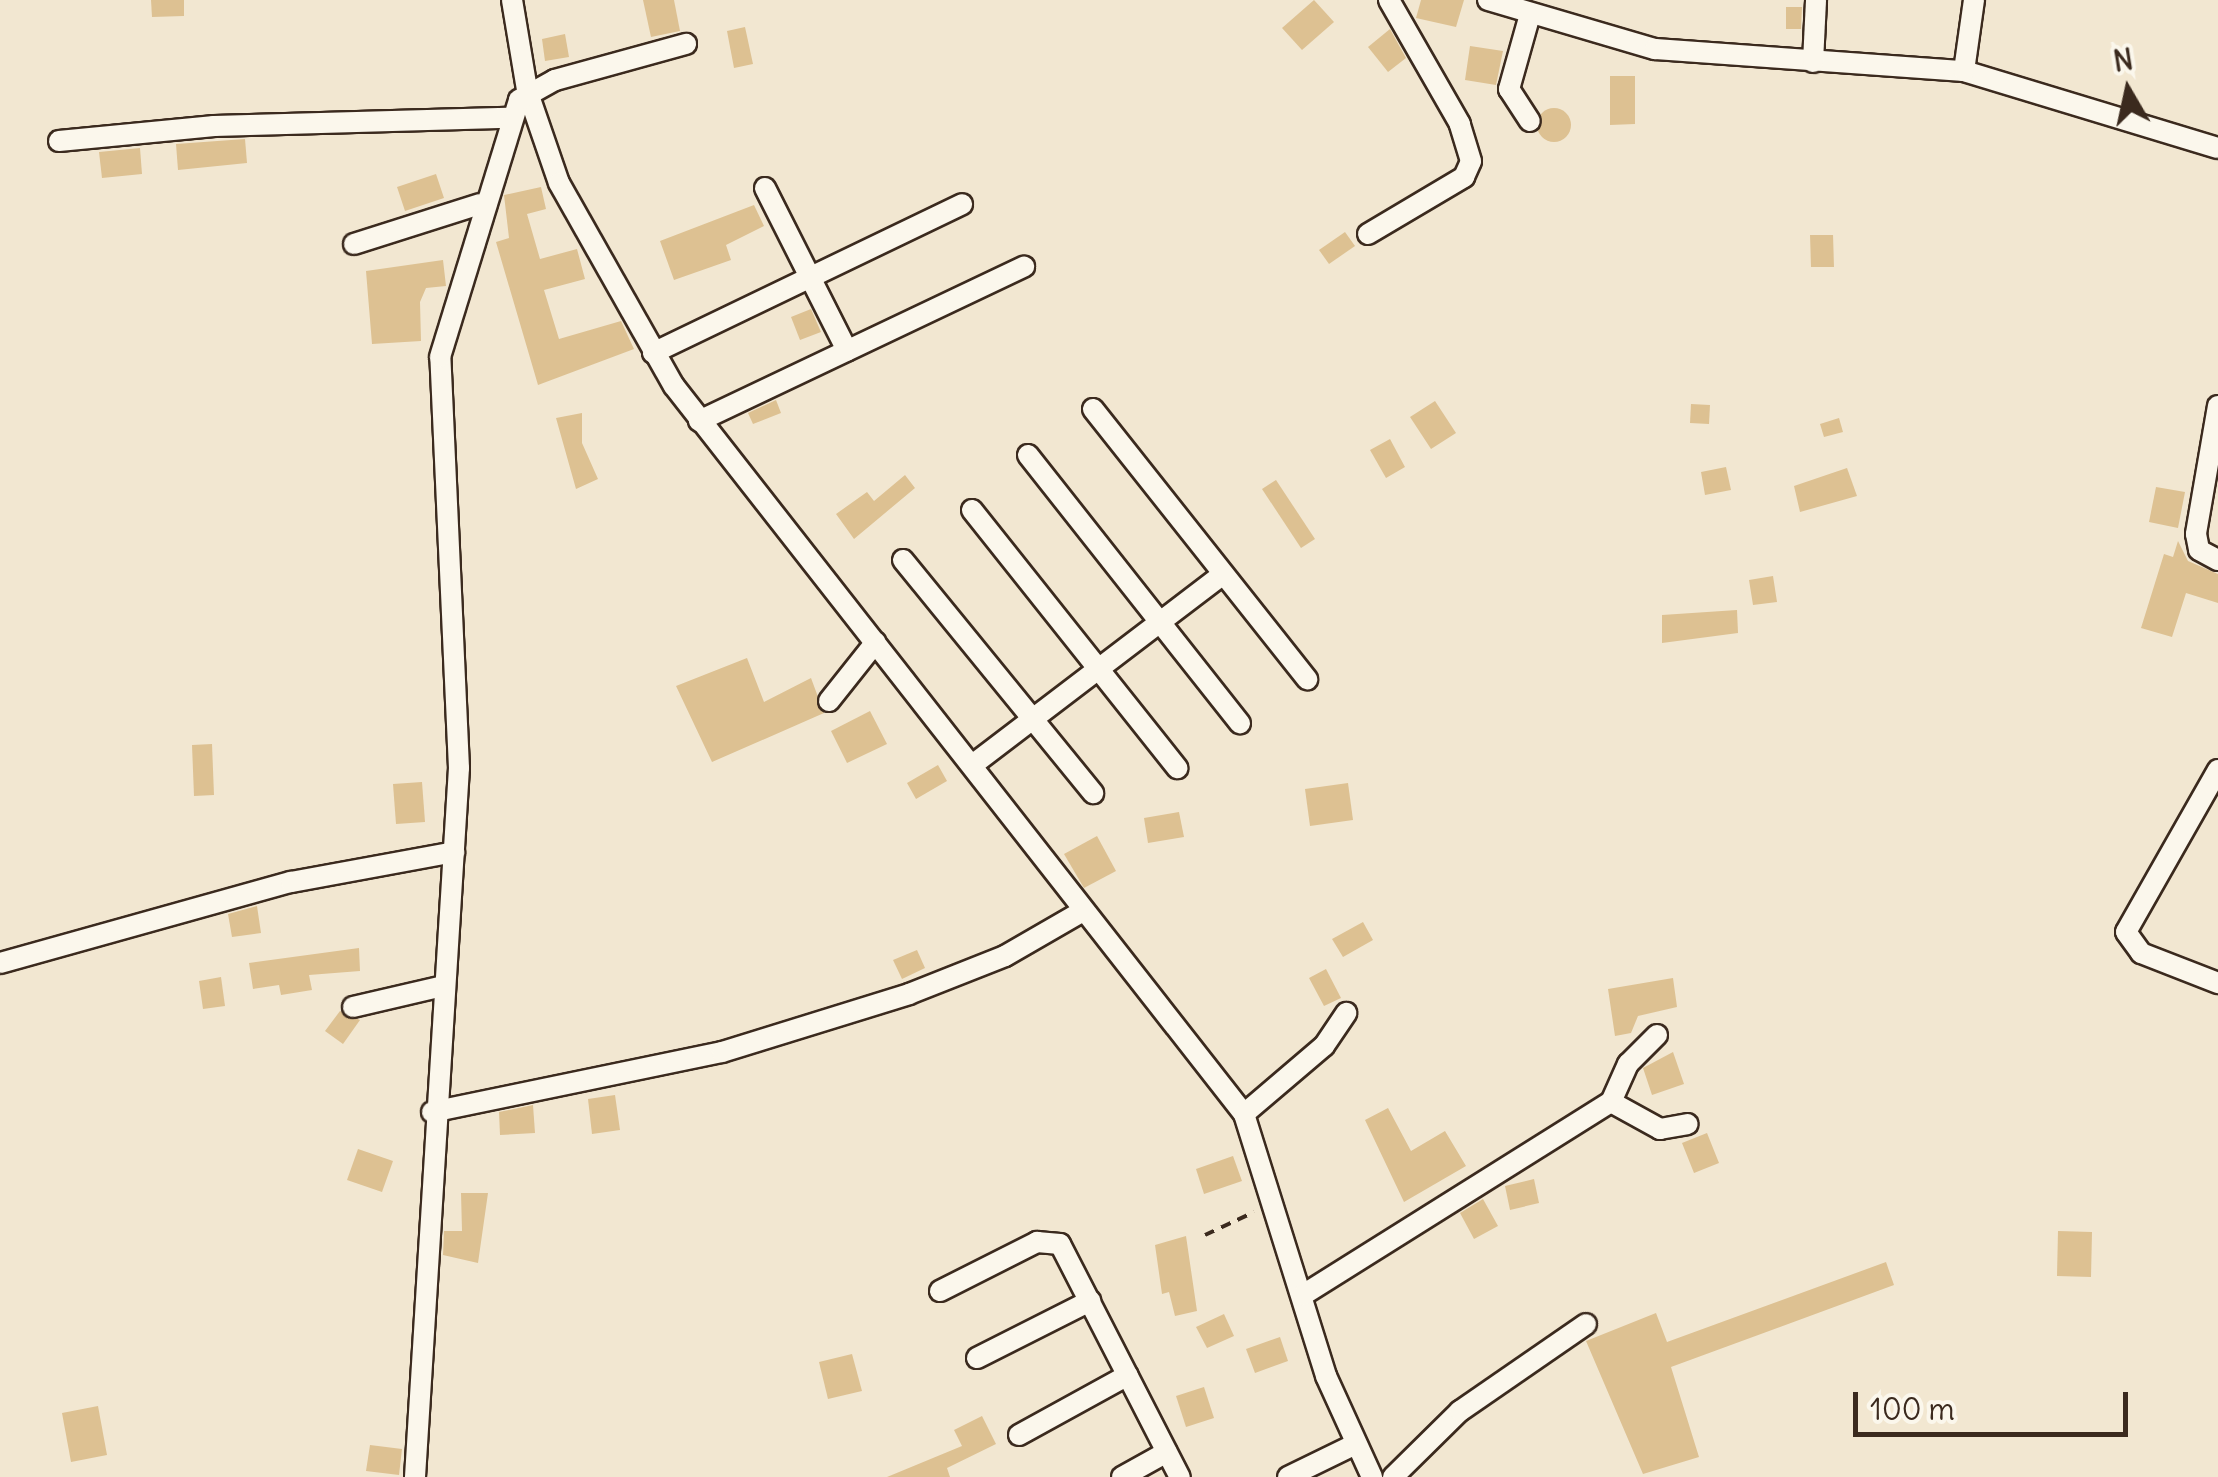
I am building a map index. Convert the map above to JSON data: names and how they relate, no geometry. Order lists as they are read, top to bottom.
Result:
{
  "scale_bar": "100 m",
  "north": "top"
}
